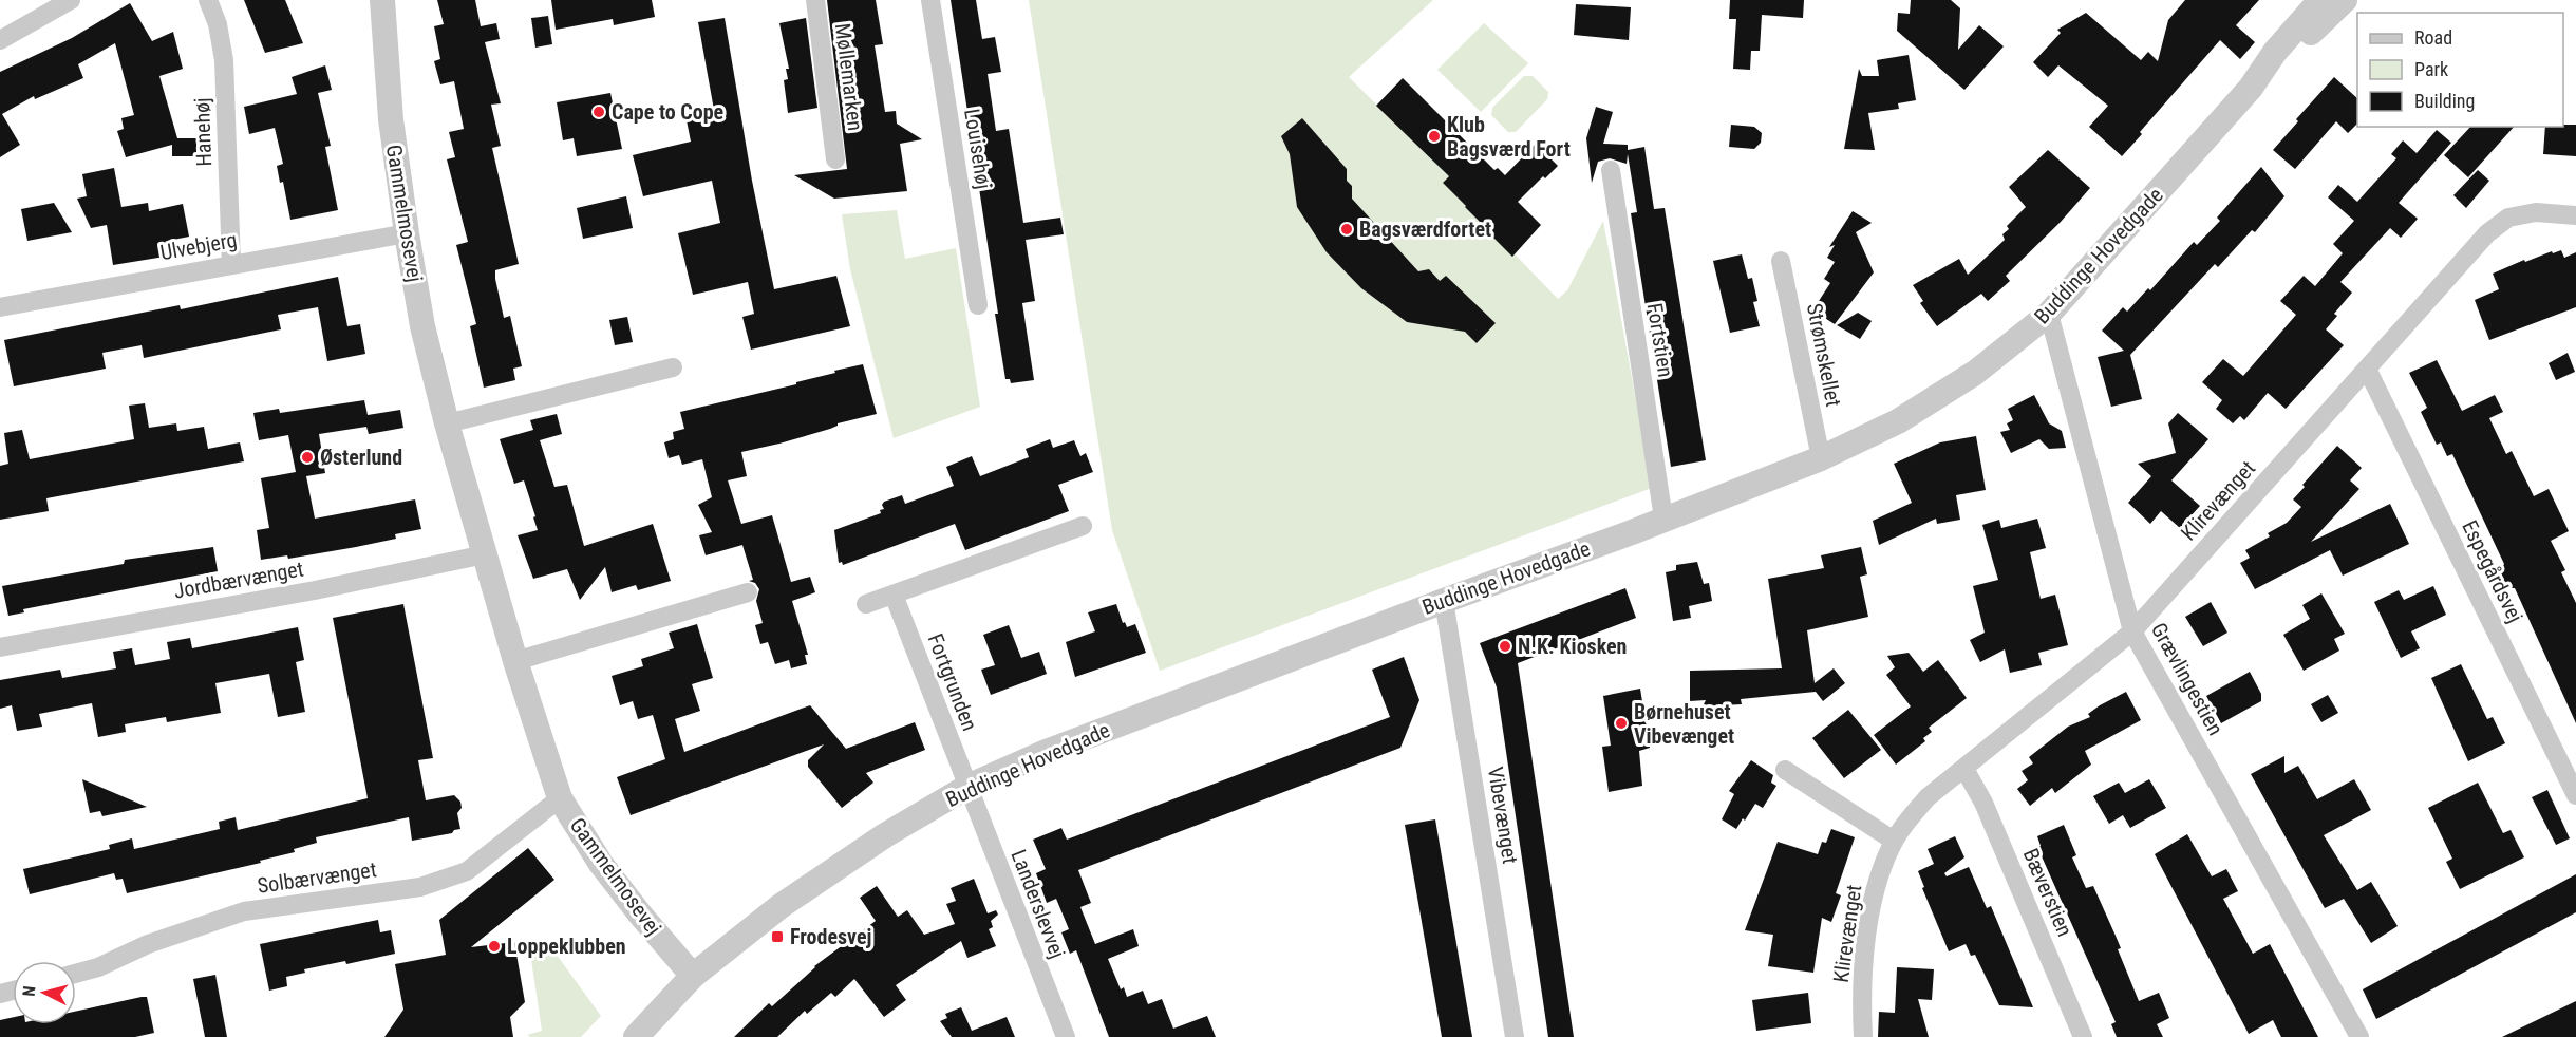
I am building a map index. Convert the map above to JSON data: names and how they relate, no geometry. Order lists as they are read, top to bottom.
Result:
{
  "streets": {
    "street": [
      "Møllemarken",
      "Hanehøj",
      "Louisehøj",
      "Gammelmosevej",
      "Ulvebjerg",
      "Buddinge Hovedgade",
      "Fortstien",
      "Strømskellet",
      "Klirevænget",
      "Espegårdsvej",
      "Jordbærvænget",
      "Grævlingestien",
      "Fortgrunden",
      "Vibevænget",
      "Solbærvænget",
      "Bæverstien",
      "Landerslevvej"
    ]
  },
  "crossings": [
    ["Hanehøj", "Ulvebjerg"],
    ["Gammelmosevej", "Ulvebjerg"],
    ["Gammelmosevej", "Buddinge Hovedgade"],
    ["Gammelmosevej", "Jordbærvænget"],
    ["Gammelmosevej", "Solbærvænget"],
    ["Buddinge Hovedgade", "Fortstien"],
    ["Buddinge Hovedgade", "Strømskellet"],
    ["Buddinge Hovedgade", "Grævlingestien"],
    ["Buddinge Hovedgade", "Fortgrunden"],
    ["Buddinge Hovedgade", "Vibevænget"],
    ["Buddinge Hovedgade", "Landerslevvej"],
    ["Klirevænget", "Espegårdsvej"],
    ["Klirevænget", "Grævlingestien"],
    ["Klirevænget", "Bæverstien"],
    ["Fortgrunden", "Landerslevvej"]
  ],
  "places": {
    "other": [
      "Cape to Cope",
      "Klub Bagsværd Fort",
      "Bagsværdfortet",
      "Østerlund",
      "N.K. Kiosken",
      "Børnehuset Vibevænget",
      "Loppeklubben"
    ],
    "transit": ["Frodesvej"]
  },
  "legend": ["Road", "Park", "Building"],
  "north": "left"
}
